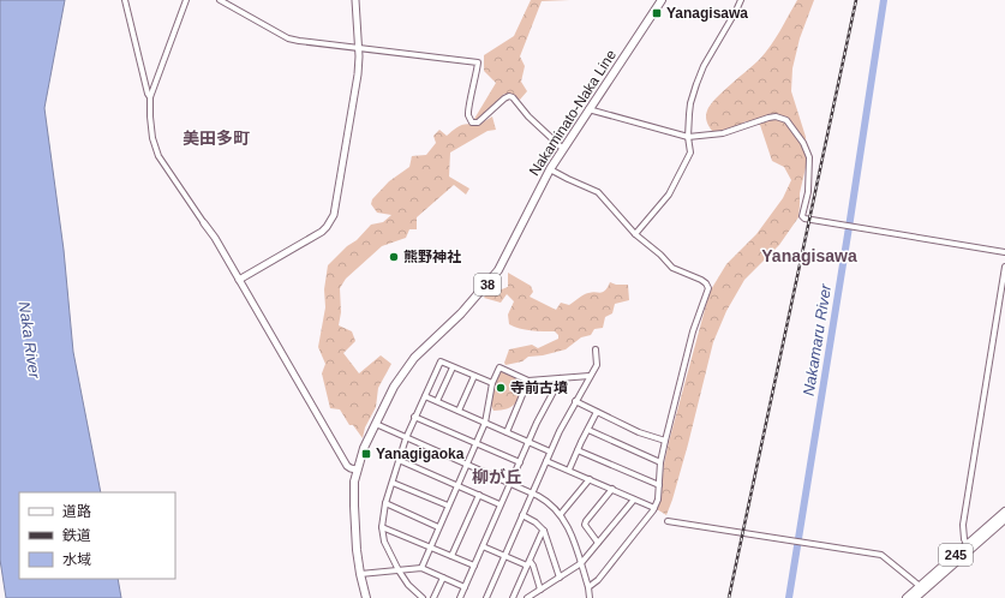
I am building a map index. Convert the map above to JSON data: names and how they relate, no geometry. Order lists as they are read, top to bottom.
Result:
{
  "streets": {
    "main road": ["Nakaminato-Naka Line", "38", "245"]
  },
  "districts": ["美田多町", "Yanagisawa", "柳が丘"],
  "water": ["Naka River", "Nakamaru River"],
  "places": {
    "transit": ["Yanagisawa", "Yanagigaoka"],
    "other": ["熊野神社", "寺前古墳"]
  },
  "legend": ["道路", "鉄道", "水域"]
}
